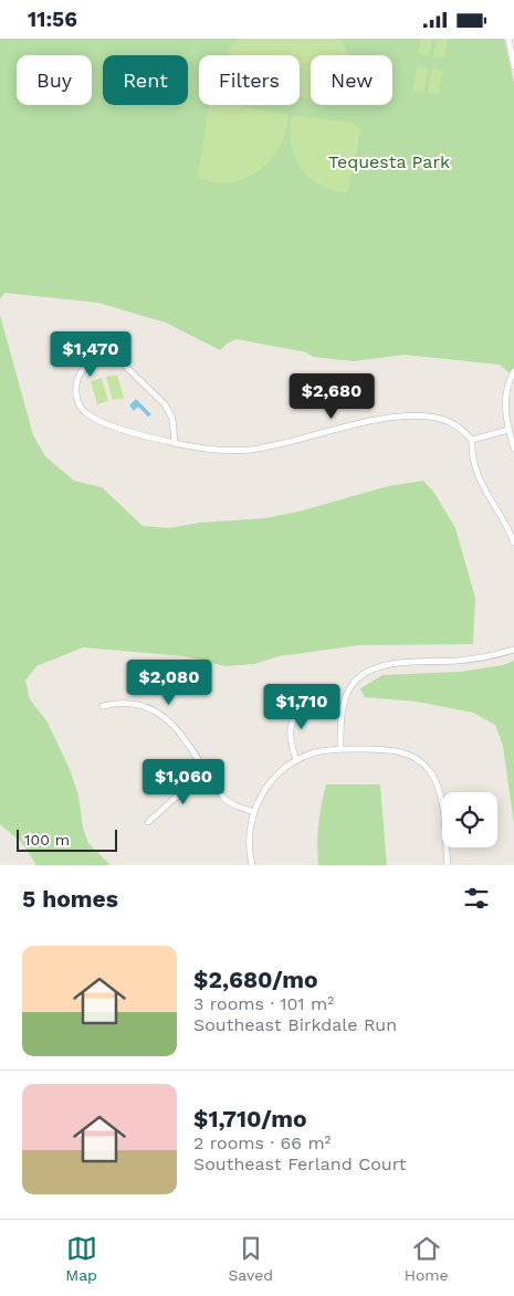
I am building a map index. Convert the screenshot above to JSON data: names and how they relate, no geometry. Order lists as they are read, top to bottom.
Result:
{
  "parks": ["Tequesta Park"],
  "scale_bar": "100 m",
  "page": {
    "status": "11:56",
    "chip": [
      "Buy",
      "Rent",
      "Filters",
      "New"
    ],
    "price": [
      "$1,470",
      "$2,680",
      "$2,080",
      "$1,710",
      "$1,060"
    ],
    "scale": "100 m",
    "heading": "5 homes",
    "list": [
      {
        "name": "$2,680/mo",
        "note": "3 rooms · 101 m² · Southeast Birkdale Run"
      },
      {
        "name": "$1,710/mo",
        "note": "2 rooms · 66 m² · Southeast Ferland Court"
      }
    ],
    "tabs": ["Map", "Saved", "Home"]
  }
}
